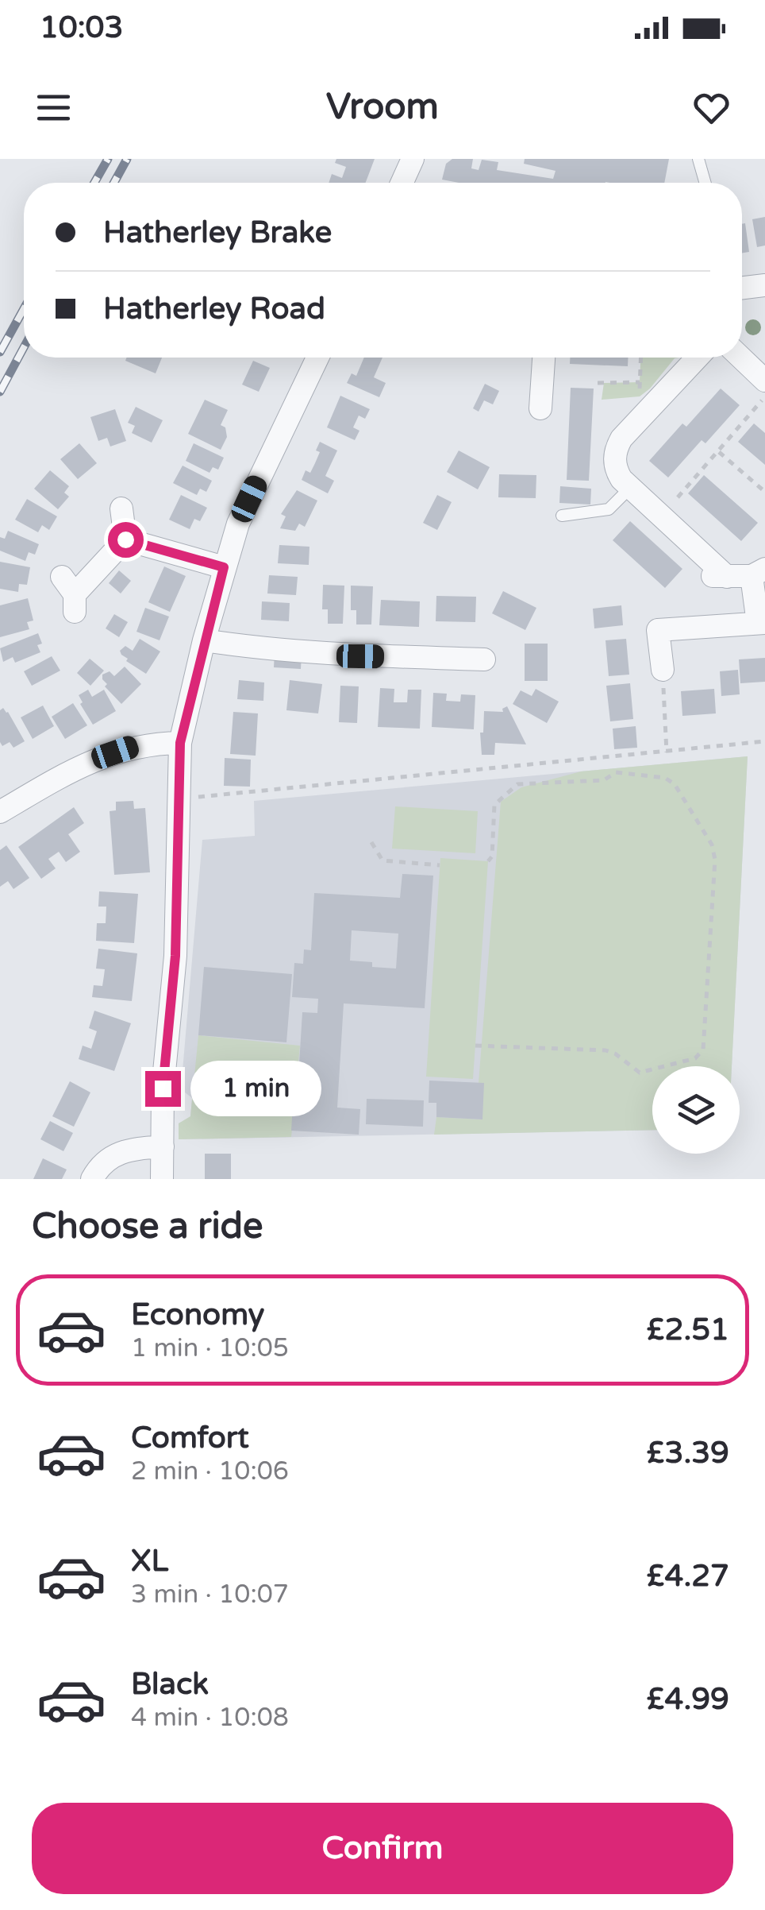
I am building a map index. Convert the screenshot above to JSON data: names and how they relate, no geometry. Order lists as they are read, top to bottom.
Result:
{
  "page": {
    "status": "10:03",
    "header": "Vroom",
    "banner": ["Hatherley Brake", "Hatherley Road"],
    "bubble": "1 min",
    "heading": "Choose a ride",
    "list": [
      {
        "name": "Economy",
        "note": "1 min · 10:05",
        "value": "£2.51"
      },
      {
        "name": "Comfort",
        "note": "2 min · 10:06",
        "value": "£3.39"
      },
      {
        "name": "XL",
        "note": "3 min · 10:07",
        "value": "£4.27"
      },
      {
        "name": "Black",
        "note": "4 min · 10:08",
        "value": "£4.99"
      }
    ],
    "buttons": "Confirm"
  }
}
